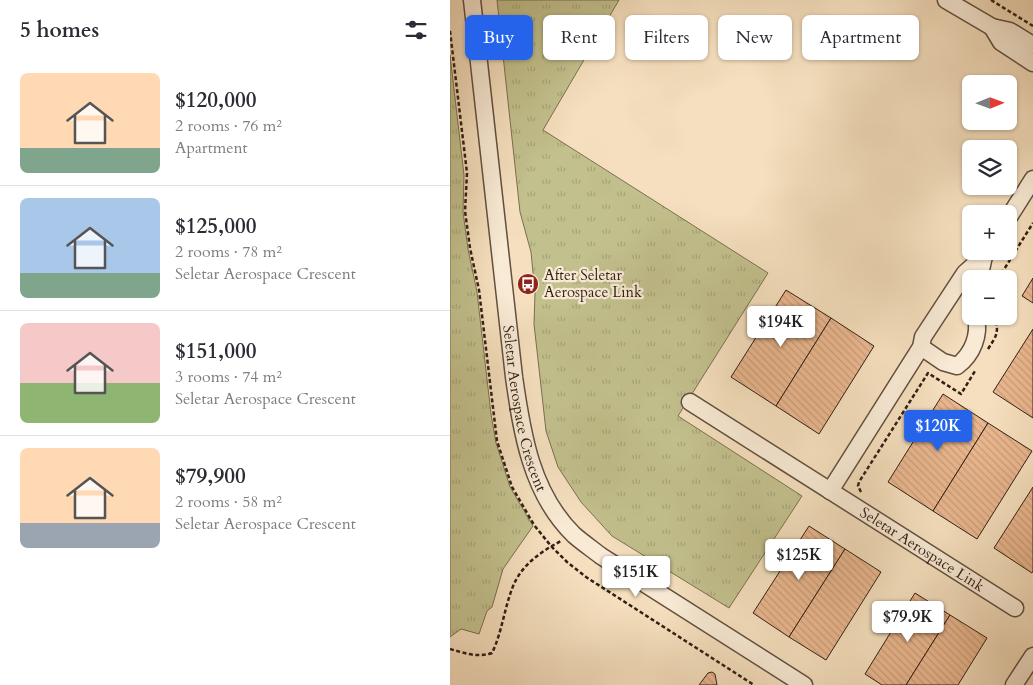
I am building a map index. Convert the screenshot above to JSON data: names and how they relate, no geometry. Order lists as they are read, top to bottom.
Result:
{
  "streets": {
    "street": ["Seletar Aerospace Crescent", "Seletar Aerospace Link"]
  },
  "places": {
    "bus stop": ["After Seletar Aerospace Link"]
  },
  "north": "right",
  "page": {
    "heading": "5 homes",
    "chip": [
      "Buy",
      "Rent",
      "Filters",
      "New",
      "Apartment"
    ],
    "list": [
      {
        "name": "$120,000",
        "note": "2 rooms · 76 m² · Apartment"
      },
      {
        "name": "$125,000",
        "note": "2 rooms · 78 m² · Seletar Aerospace Crescent"
      },
      {
        "name": "$151,000",
        "note": "3 rooms · 74 m² · Seletar Aerospace Crescent"
      },
      {
        "name": "$79,900",
        "note": "2 rooms · 58 m² · Seletar Aerospace Crescent"
      }
    ],
    "map_buttons": ["+", "−"],
    "price": [
      "$194K",
      "$120K",
      "$125K",
      "$151K",
      "$79.9K"
    ]
  }
}
